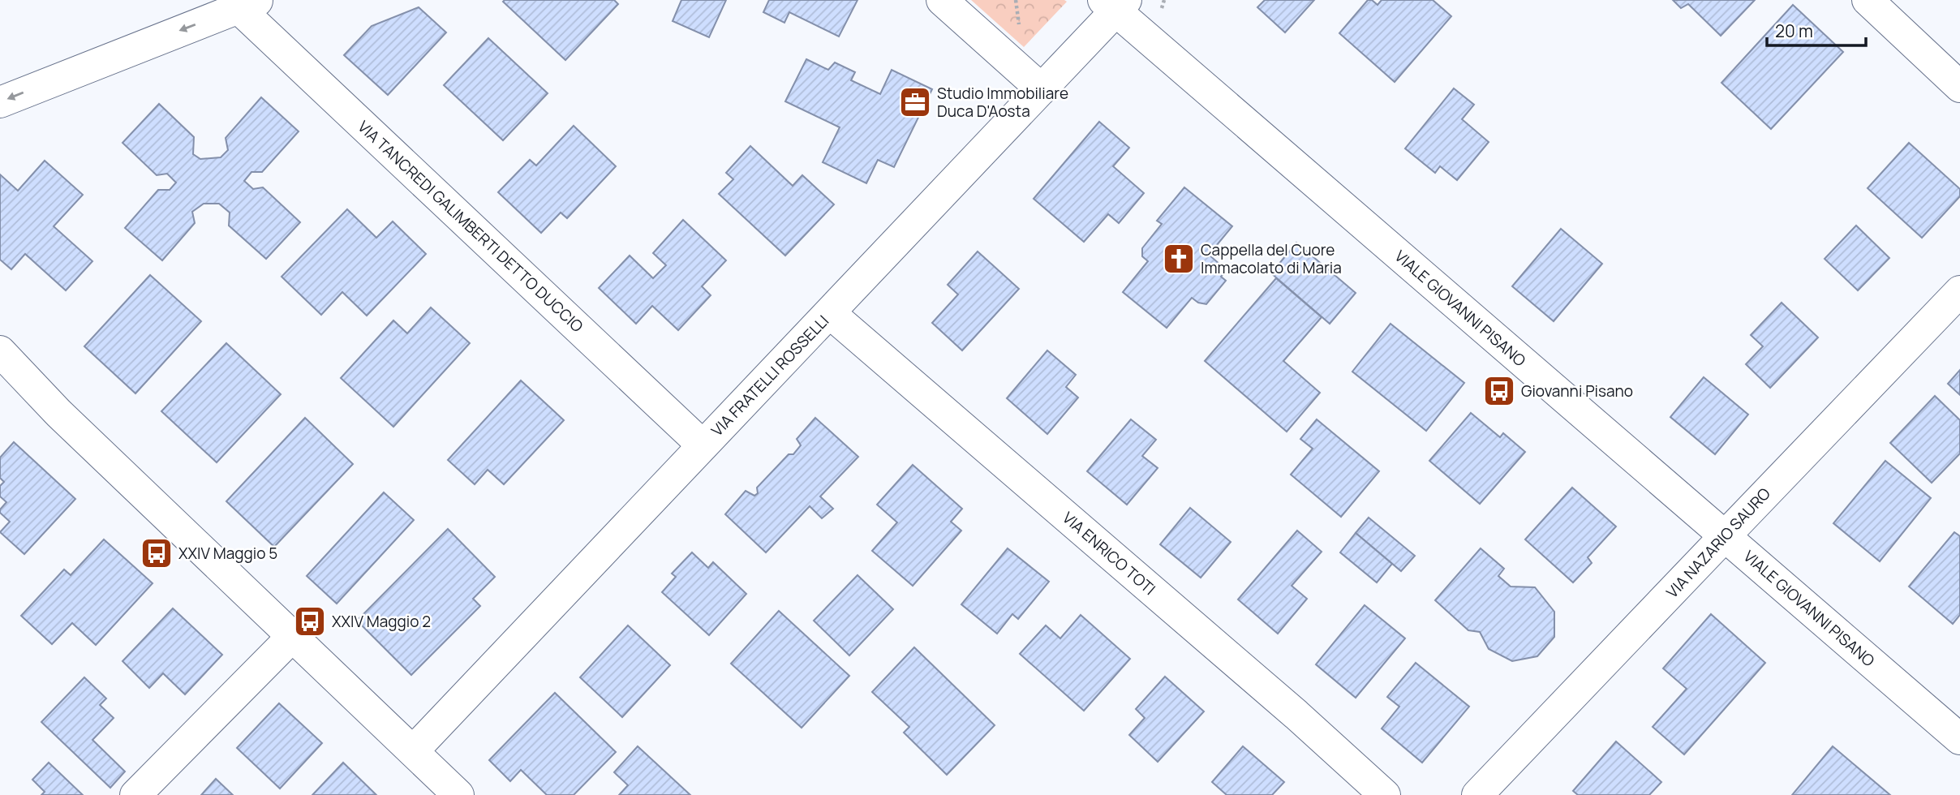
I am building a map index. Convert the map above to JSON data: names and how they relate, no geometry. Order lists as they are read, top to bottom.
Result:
{
  "streets": {
    "street": [
      "VIA TANCREDI GALIMBERTI DETTO DUCCIO",
      "VIALE GIOVANNI PISANO",
      "VIA FRATELLI ROSSELLI",
      "VIA NAZARIO SAURO",
      "VIA ENRICO TOTI"
    ]
  },
  "crossings": [
    ["VIA TANCREDI GALIMBERTI DETTO DUCCIO", "VIA FRATELLI ROSSELLI"],
    ["VIALE GIOVANNI PISANO", "VIA FRATELLI ROSSELLI"],
    ["VIALE GIOVANNI PISANO", "VIA NAZARIO SAURO"],
    ["VIA FRATELLI ROSSELLI", "VIA ENRICO TOTI"]
  ],
  "places": {
    "office": ["Studio Immobiliare Duca D'Aosta"],
    "church": ["Cappella del Cuore Immacolato di Maria"],
    "bus stop": ["Giovanni Pisano", "XXIV Maggio 5", "XXIV Maggio 2"]
  },
  "scale_bar": "20 m"
}
